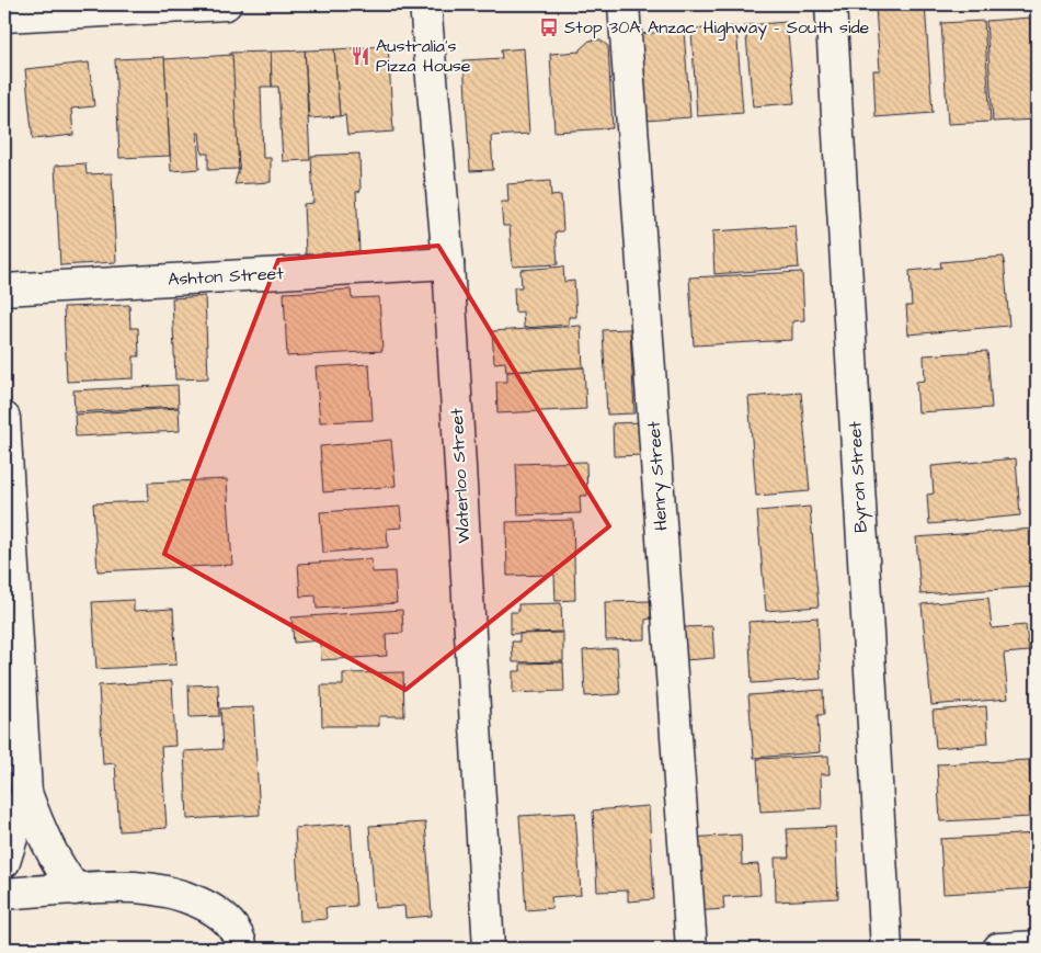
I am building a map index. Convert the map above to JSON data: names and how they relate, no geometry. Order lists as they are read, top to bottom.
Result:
{
  "streets": {
    "street": [
      "Ashton Street",
      "Waterloo Street",
      "Henry Street",
      "Byron Street"
    ]
  },
  "crossings": [
    ["Ashton Street", "Waterloo Street"]
  ],
  "places": {
    "bus stop": ["Stop 30A Anzac Highway - South side"],
    "restaurant": ["Australia's Pizza House"]
  }
}
